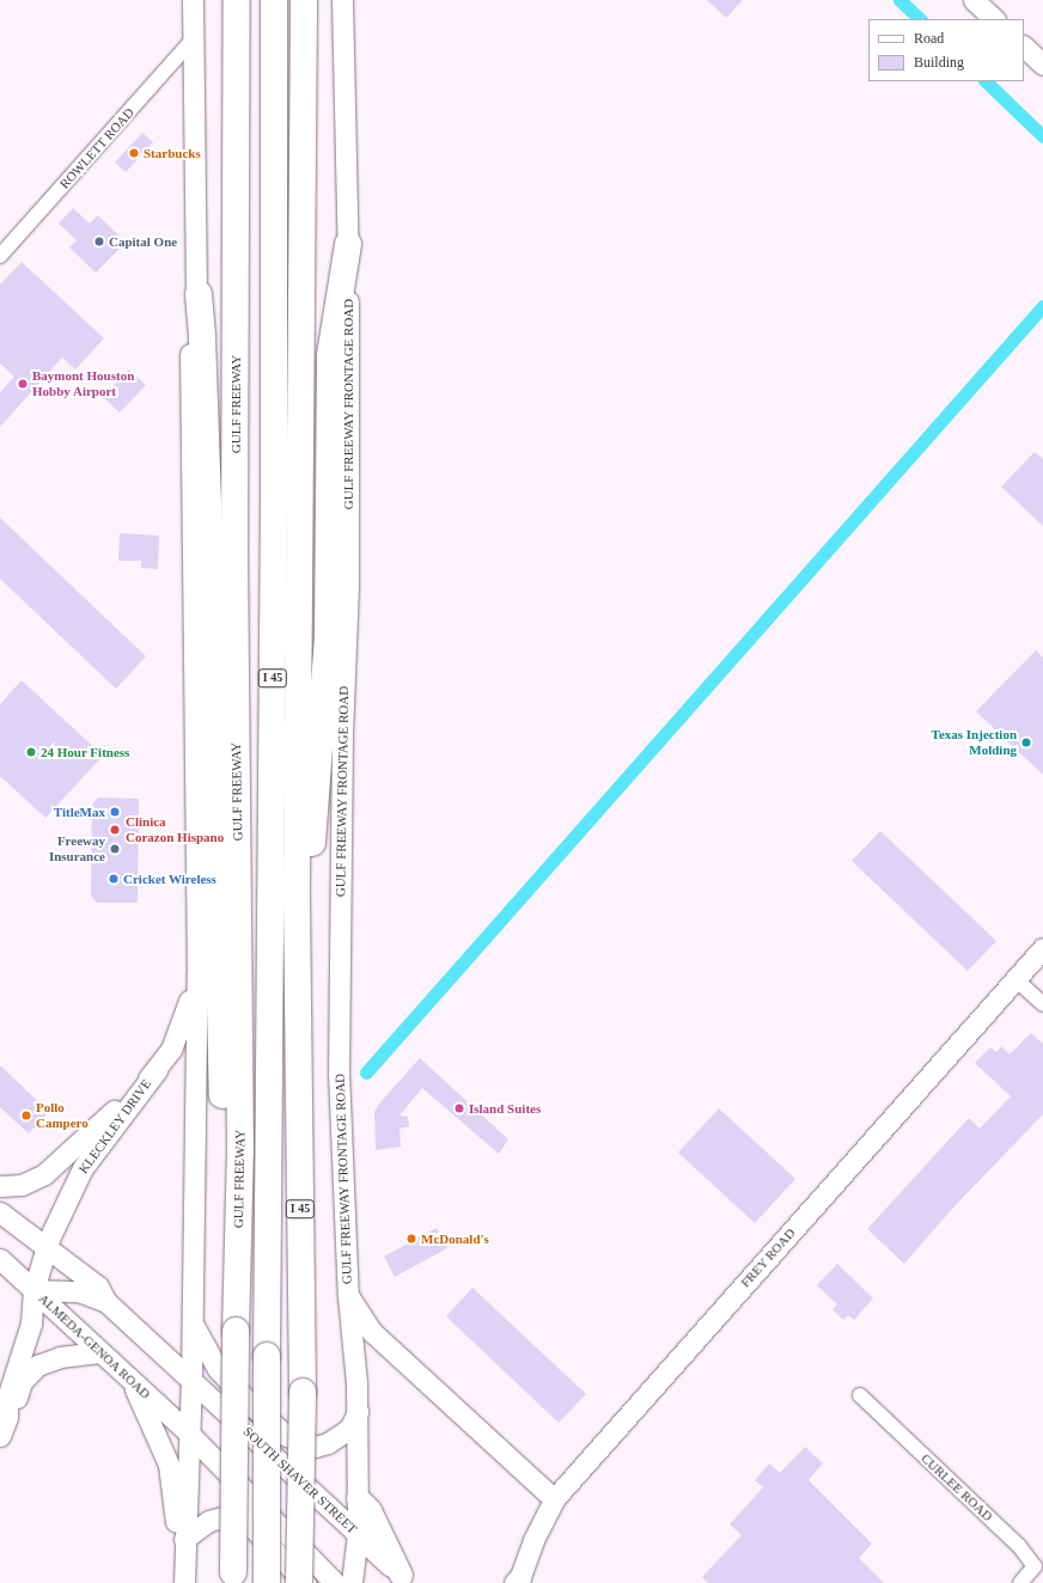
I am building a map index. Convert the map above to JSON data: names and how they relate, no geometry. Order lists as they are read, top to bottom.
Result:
{
  "streets": {
    "highway": ["GULF FREEWAY", "I 45"],
    "main road": [
      "GULF FREEWAY FRONTAGE ROAD",
      "KLECKLEY DRIVE",
      "FREY ROAD",
      "ALMEDA-GENOA ROAD",
      "SOUTH SHAVER STREET"
    ],
    "street": ["ROWLETT ROAD", "CURLEE ROAD"]
  },
  "crossings": [
    ["GULF FREEWAY FRONTAGE ROAD", "SOUTH SHAVER STREET"],
    ["KLECKLEY DRIVE", "ALMEDA-GENOA ROAD"]
  ],
  "places": [
    "Starbucks",
    "Capital One",
    "Baymont Houston Hobby Airport",
    "Texas Injection Molding",
    "24 Hour Fitness",
    "TitleMax",
    "Clinica Corazon Hispano",
    "Freeway Insurance",
    "Cricket Wireless",
    "Island Suites",
    "Pollo Campero",
    "McDonald's"
  ],
  "legend": ["Road", "Building"]
}
